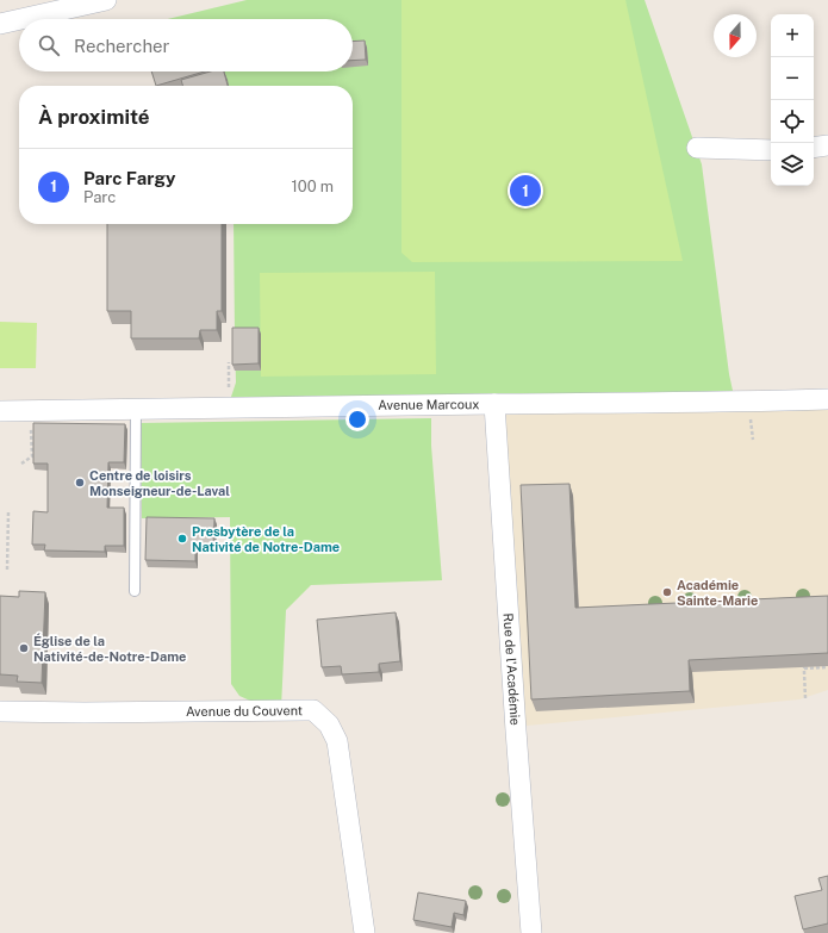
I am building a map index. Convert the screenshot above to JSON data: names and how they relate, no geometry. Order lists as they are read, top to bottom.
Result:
{
  "streets": {
    "street": ["Avenue Marcoux", "Rue de l'Académie", "Avenue du Couvent"]
  },
  "crossings": [
    ["Avenue Marcoux", "Rue de l'Académie"]
  ],
  "places": [
    "Centre de loisirs Monseigneur-de-Laval",
    "Presbytère de la Nativité de Notre-Dame",
    "Académie Sainte-Marie",
    "Église de la Nativité-de-Notre-Dame"
  ],
  "north": "bottom",
  "page": {
    "map_buttons": ["+", "−"],
    "search": "Rechercher",
    "heading": "À proximité",
    "list": [
      {
        "mark": "1",
        "name": "Parc Fargy",
        "note": "Parc",
        "value": "100 m"
      }
    ],
    "pins": "1"
  }
}
